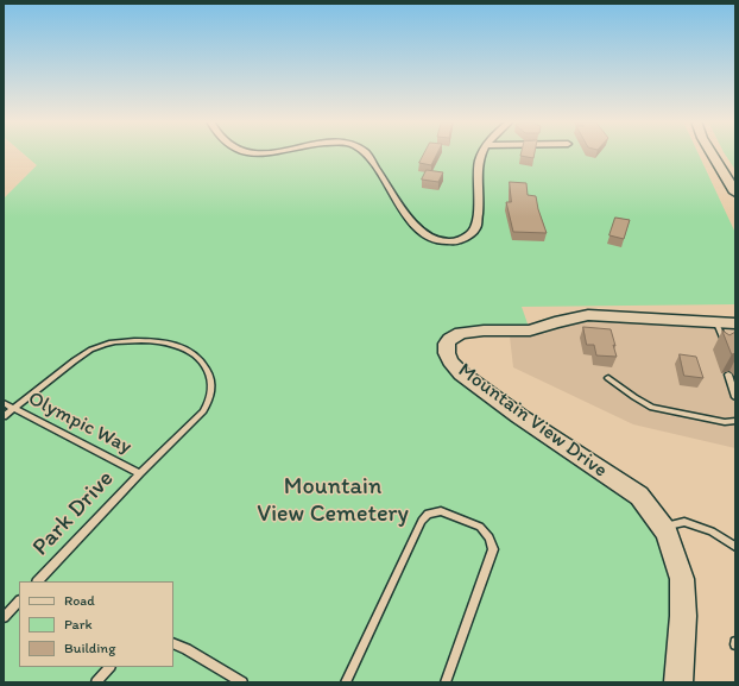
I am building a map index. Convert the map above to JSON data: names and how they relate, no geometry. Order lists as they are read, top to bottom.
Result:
{
  "streets": {
    "street": ["Mountain View Drive"],
    "lane": ["Olympic Way", "Park Drive"]
  },
  "crossings": [
    ["Olympic Way", "Park Drive"]
  ],
  "parks": ["Mountain View Cemetery"],
  "legend": ["Road", "Park", "Building"]
}
